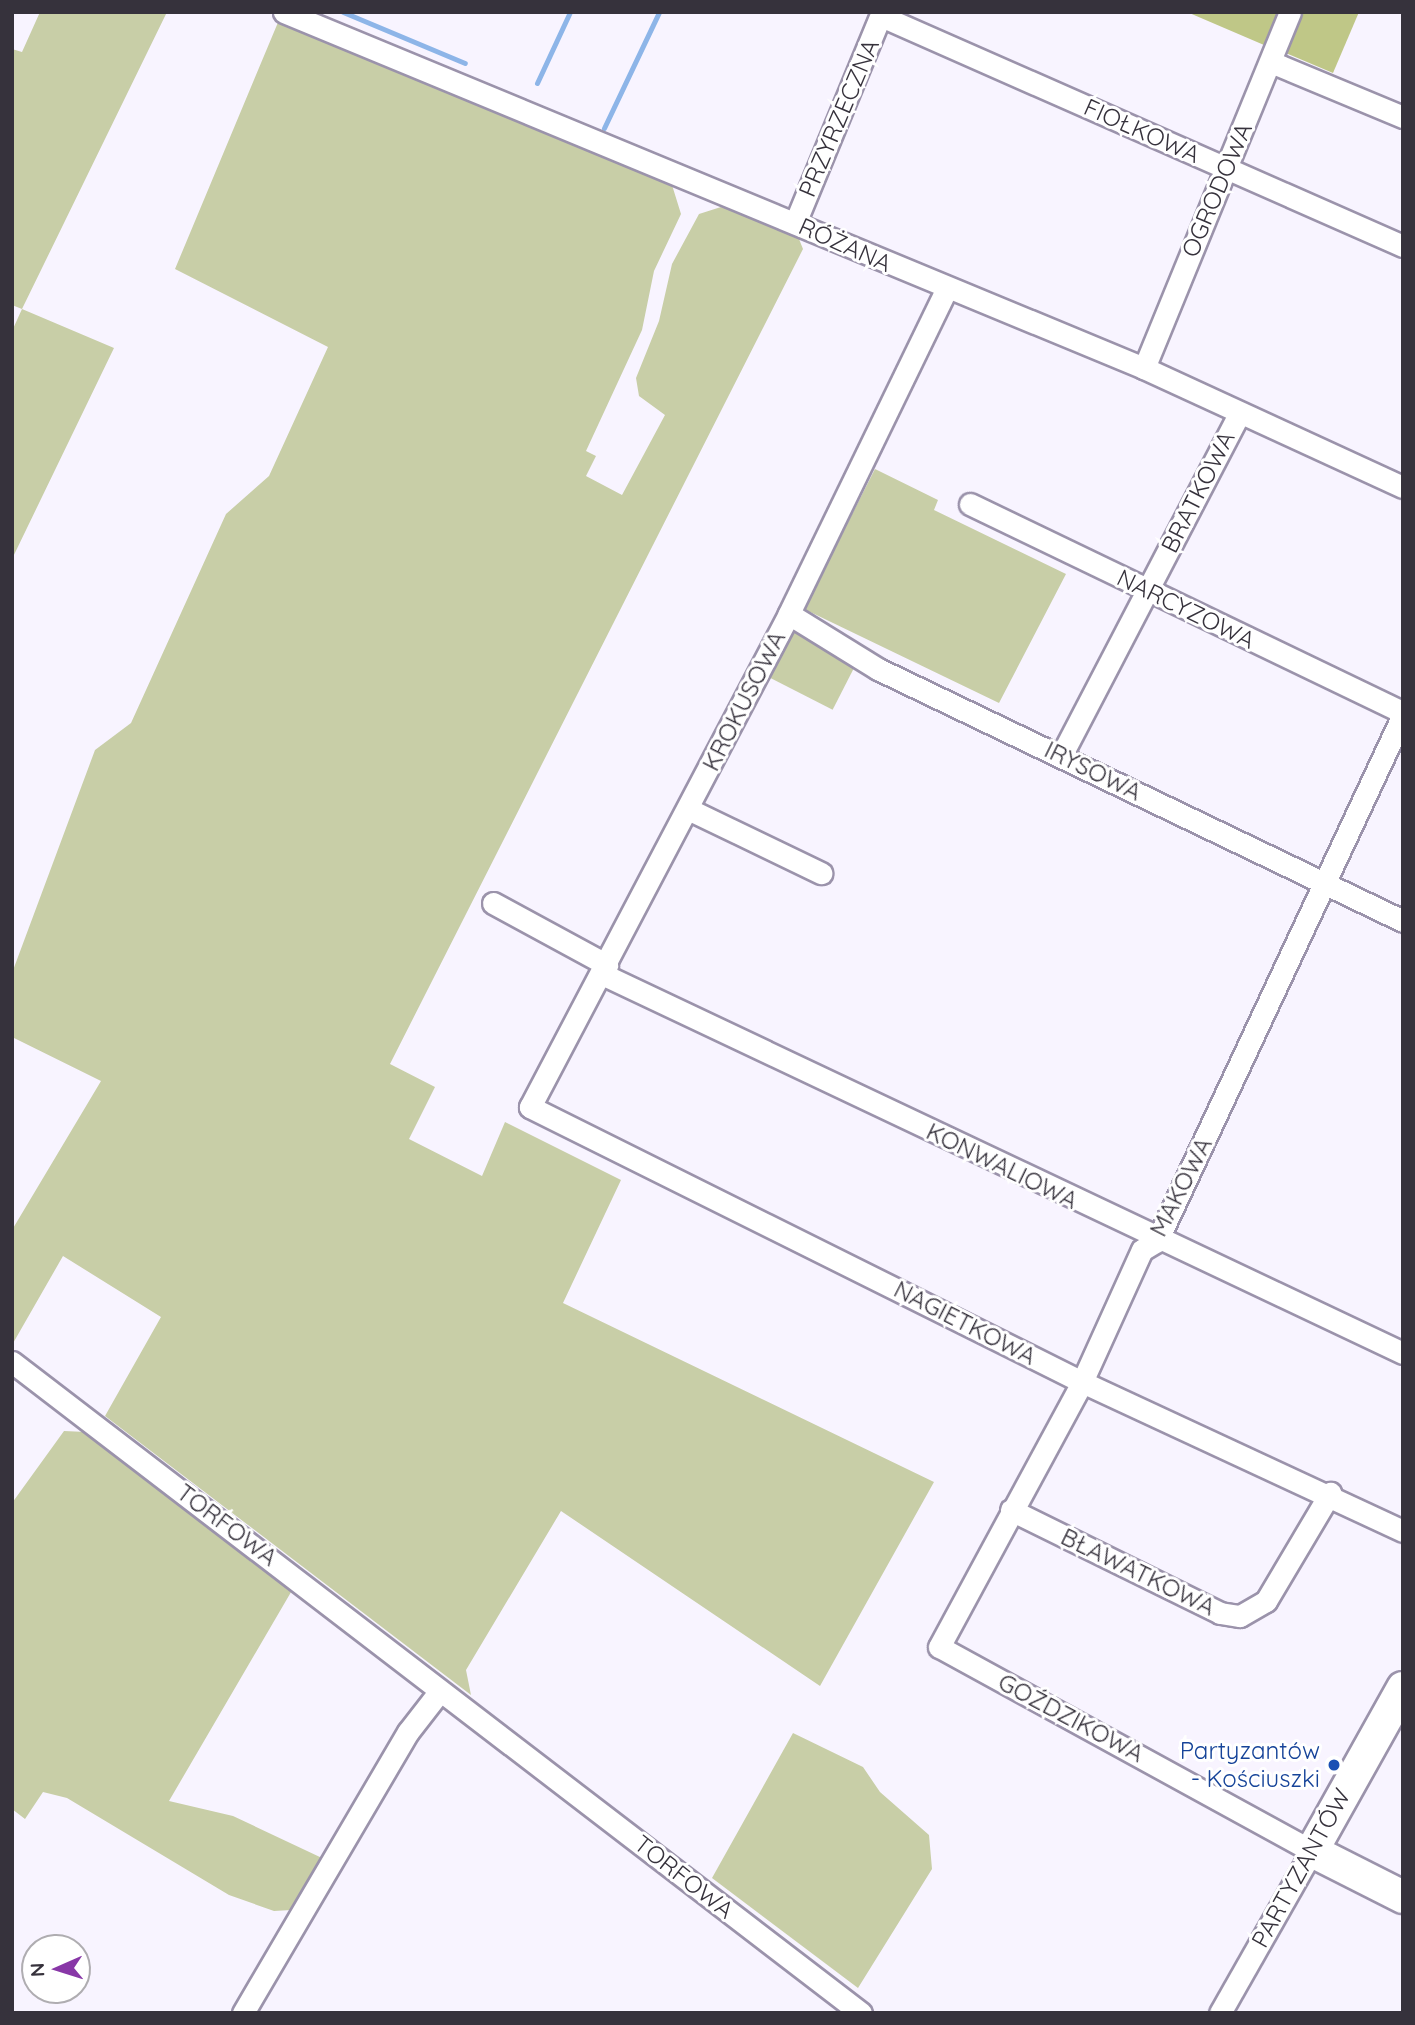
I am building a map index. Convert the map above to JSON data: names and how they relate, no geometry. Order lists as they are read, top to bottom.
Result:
{
  "streets": {
    "street": [
      "PRZYRZECZNA",
      "FIOŁKOWA",
      "OGRODOWA",
      "RÓŻANA",
      "BRATKOWA",
      "NARCYZOWA",
      "KROKUSOWA",
      "IRYSOWA",
      "KONWALIOWA",
      "MAKOWA",
      "NAGIETKOWA",
      "TORFOWA",
      "BŁAWATKOWA",
      "GOŹDZIKOWA",
      "PARTYZANTÓW"
    ]
  },
  "crossings": [
    ["PRZYRZECZNA", "FIOŁKOWA"],
    ["PRZYRZECZNA", "RÓŻANA"],
    ["FIOŁKOWA", "OGRODOWA"],
    ["OGRODOWA", "RÓŻANA"],
    ["RÓŻANA", "BRATKOWA"],
    ["RÓŻANA", "KROKUSOWA"],
    ["BRATKOWA", "NARCYZOWA"],
    ["BRATKOWA", "IRYSOWA"],
    ["NARCYZOWA", "MAKOWA"],
    ["KROKUSOWA", "IRYSOWA"],
    ["KROKUSOWA", "KONWALIOWA"],
    ["KROKUSOWA", "NAGIETKOWA"],
    ["IRYSOWA", "MAKOWA"],
    ["KONWALIOWA", "MAKOWA"],
    ["MAKOWA", "NAGIETKOWA"],
    ["MAKOWA", "BŁAWATKOWA"],
    ["MAKOWA", "GOŹDZIKOWA"],
    ["NAGIETKOWA", "BŁAWATKOWA"],
    ["GOŹDZIKOWA", "PARTYZANTÓW"]
  ],
  "places": ["Partyzantów - Kościuszki"],
  "north": "left"
}
